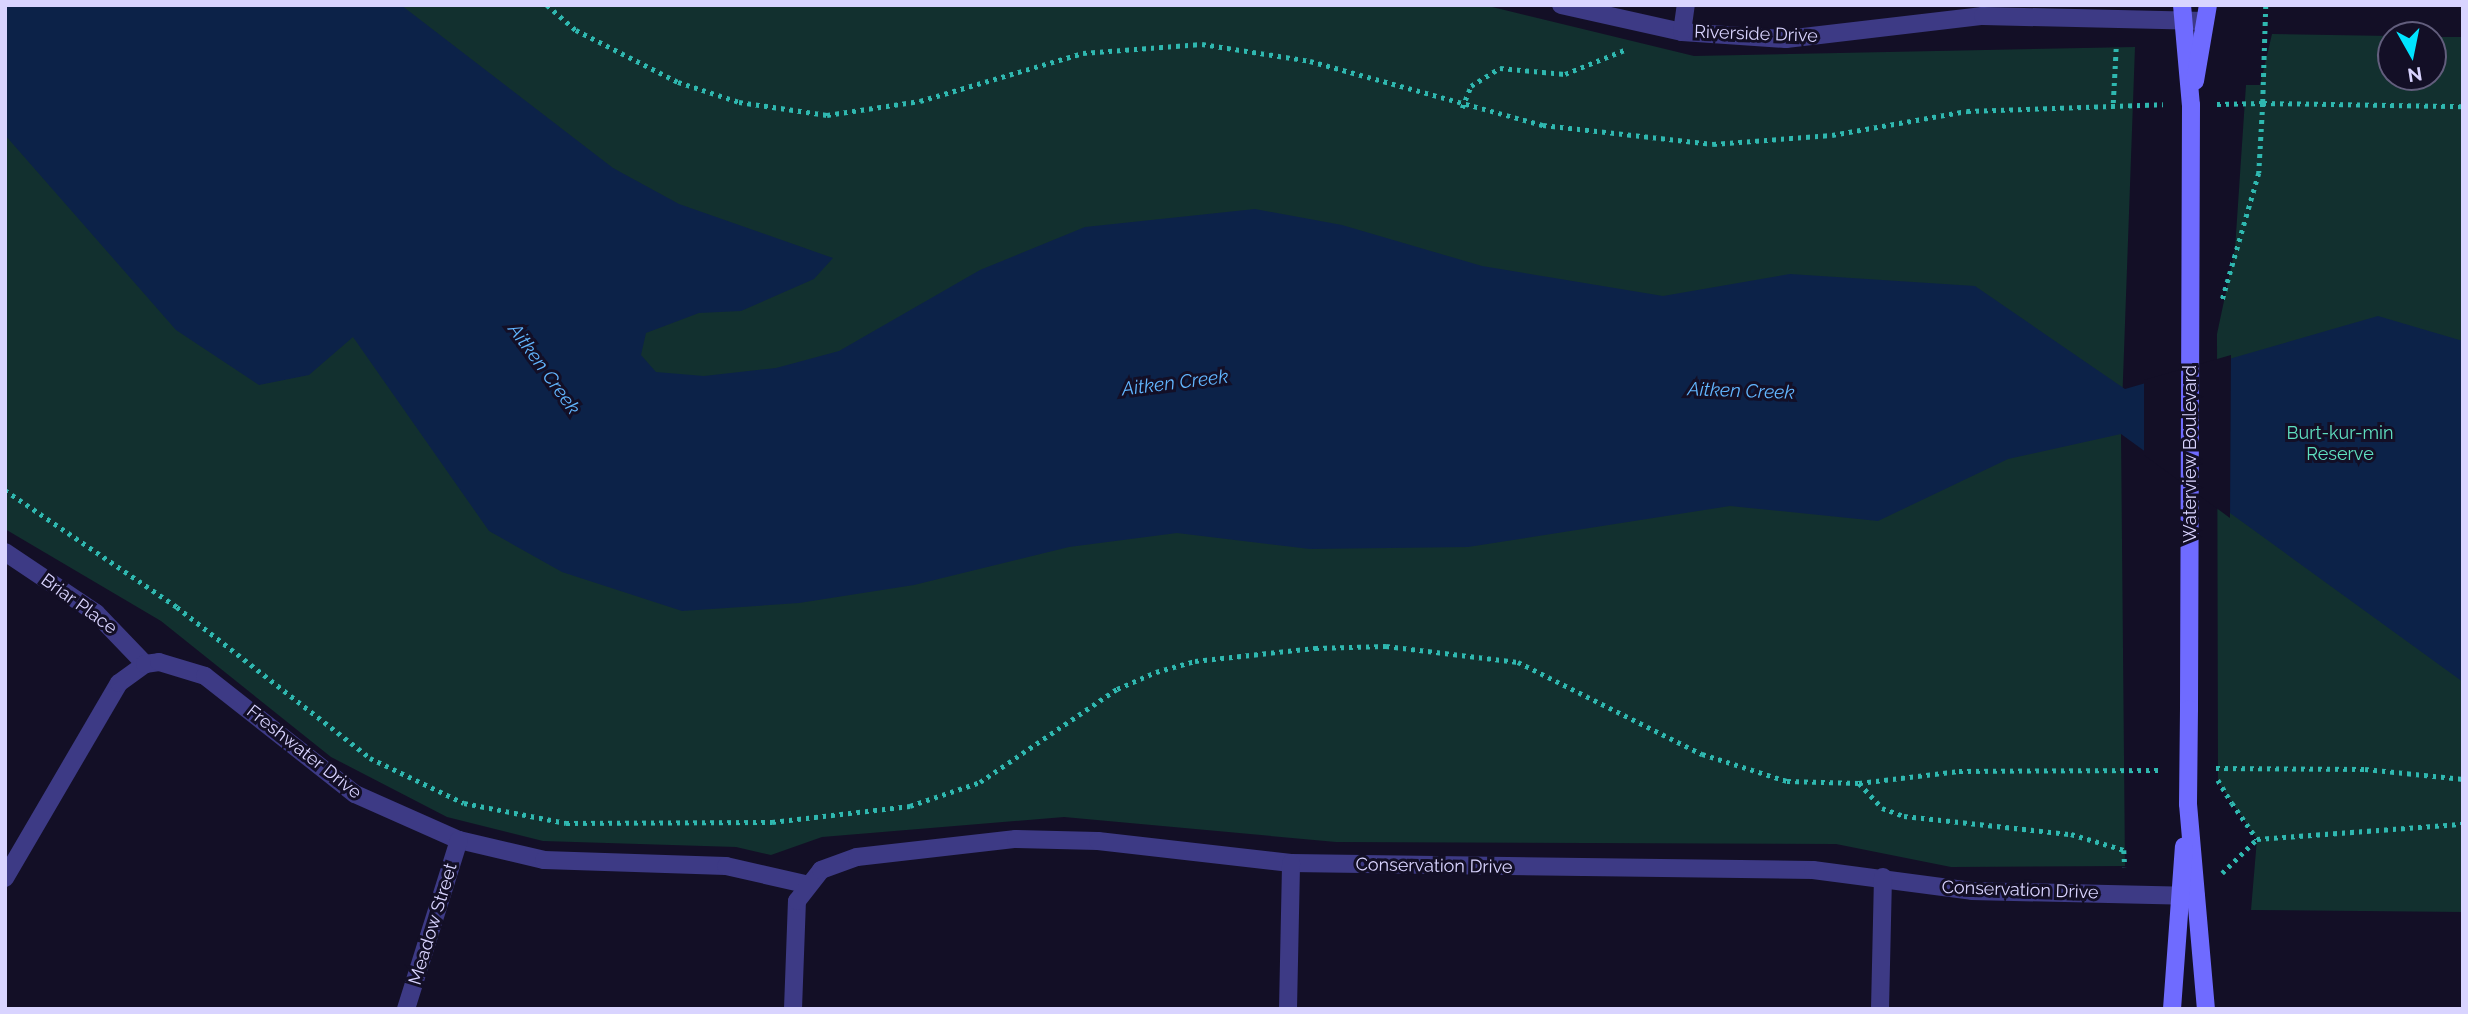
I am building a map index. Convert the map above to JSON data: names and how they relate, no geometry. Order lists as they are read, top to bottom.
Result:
{
  "streets": {
    "street": [
      "Riverside Drive",
      "Waterview Boulevard",
      "Briar Place",
      "Freshwater Drive",
      "Conservation Drive",
      "Meadow Street"
    ]
  },
  "crossings": [
    ["Riverside Drive", "Waterview Boulevard"],
    ["Waterview Boulevard", "Conservation Drive"],
    ["Briar Place", "Freshwater Drive"],
    ["Freshwater Drive", "Conservation Drive"],
    ["Freshwater Drive", "Meadow Street"]
  ],
  "water": ["Aitken Creek"],
  "parks": ["Burt-kur-min Reserve"],
  "north": "bottom"
}
